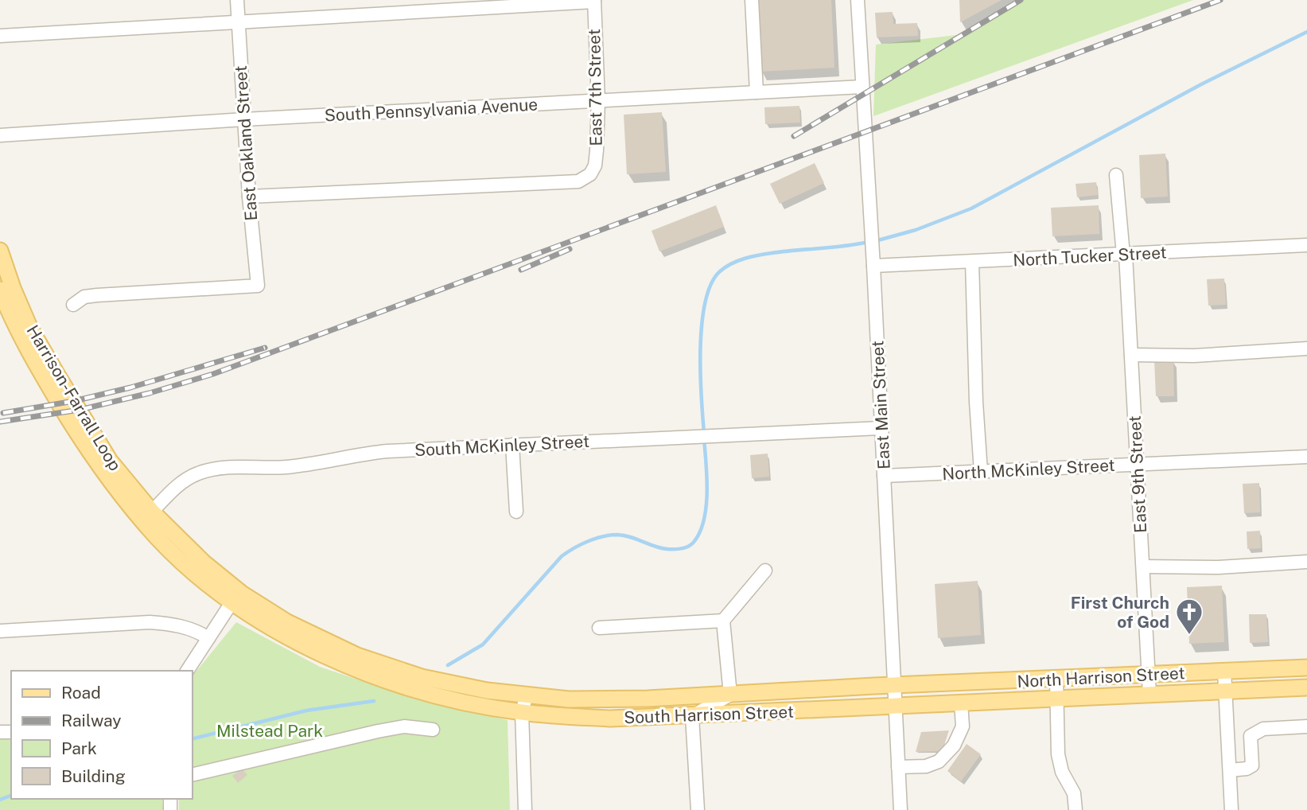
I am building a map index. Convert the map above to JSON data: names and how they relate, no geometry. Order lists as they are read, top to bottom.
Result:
{
  "streets": {
    "main road": ["Harrison-Farrall Loop", "North Harrison Street", "South Harrison Street"],
    "street": [
      "East 7th Street",
      "South Pennsylvania Avenue",
      "East Oakland Street",
      "North Tucker Street",
      "East Main Street",
      "South McKinley Street",
      "North McKinley Street",
      "East 9th Street"
    ]
  },
  "crossings": [
    ["East 7th Street", "South Pennsylvania Avenue"],
    ["East 7th Street", "East Oakland Street"],
    ["South Pennsylvania Avenue", "East Oakland Street"],
    ["South Pennsylvania Avenue", "East Main Street"],
    ["North Tucker Street", "East Main Street"],
    ["North Tucker Street", "East 9th Street"],
    ["Harrison-Farrall Loop", "South McKinley Street"],
    ["Harrison-Farrall Loop", "South Harrison Street"],
    ["East Main Street", "South McKinley Street"],
    ["East Main Street", "North McKinley Street"],
    ["East Main Street", "North Harrison Street"],
    ["East Main Street", "South Harrison Street"],
    ["North McKinley Street", "East 9th Street"],
    ["East 9th Street", "North Harrison Street"],
    ["North Harrison Street", "South Harrison Street"]
  ],
  "parks": ["Milstead Park"],
  "places": {
    "church": ["First Church of God"]
  },
  "legend": [
    "Road",
    "Railway",
    "Park",
    "Building"
  ]
}
